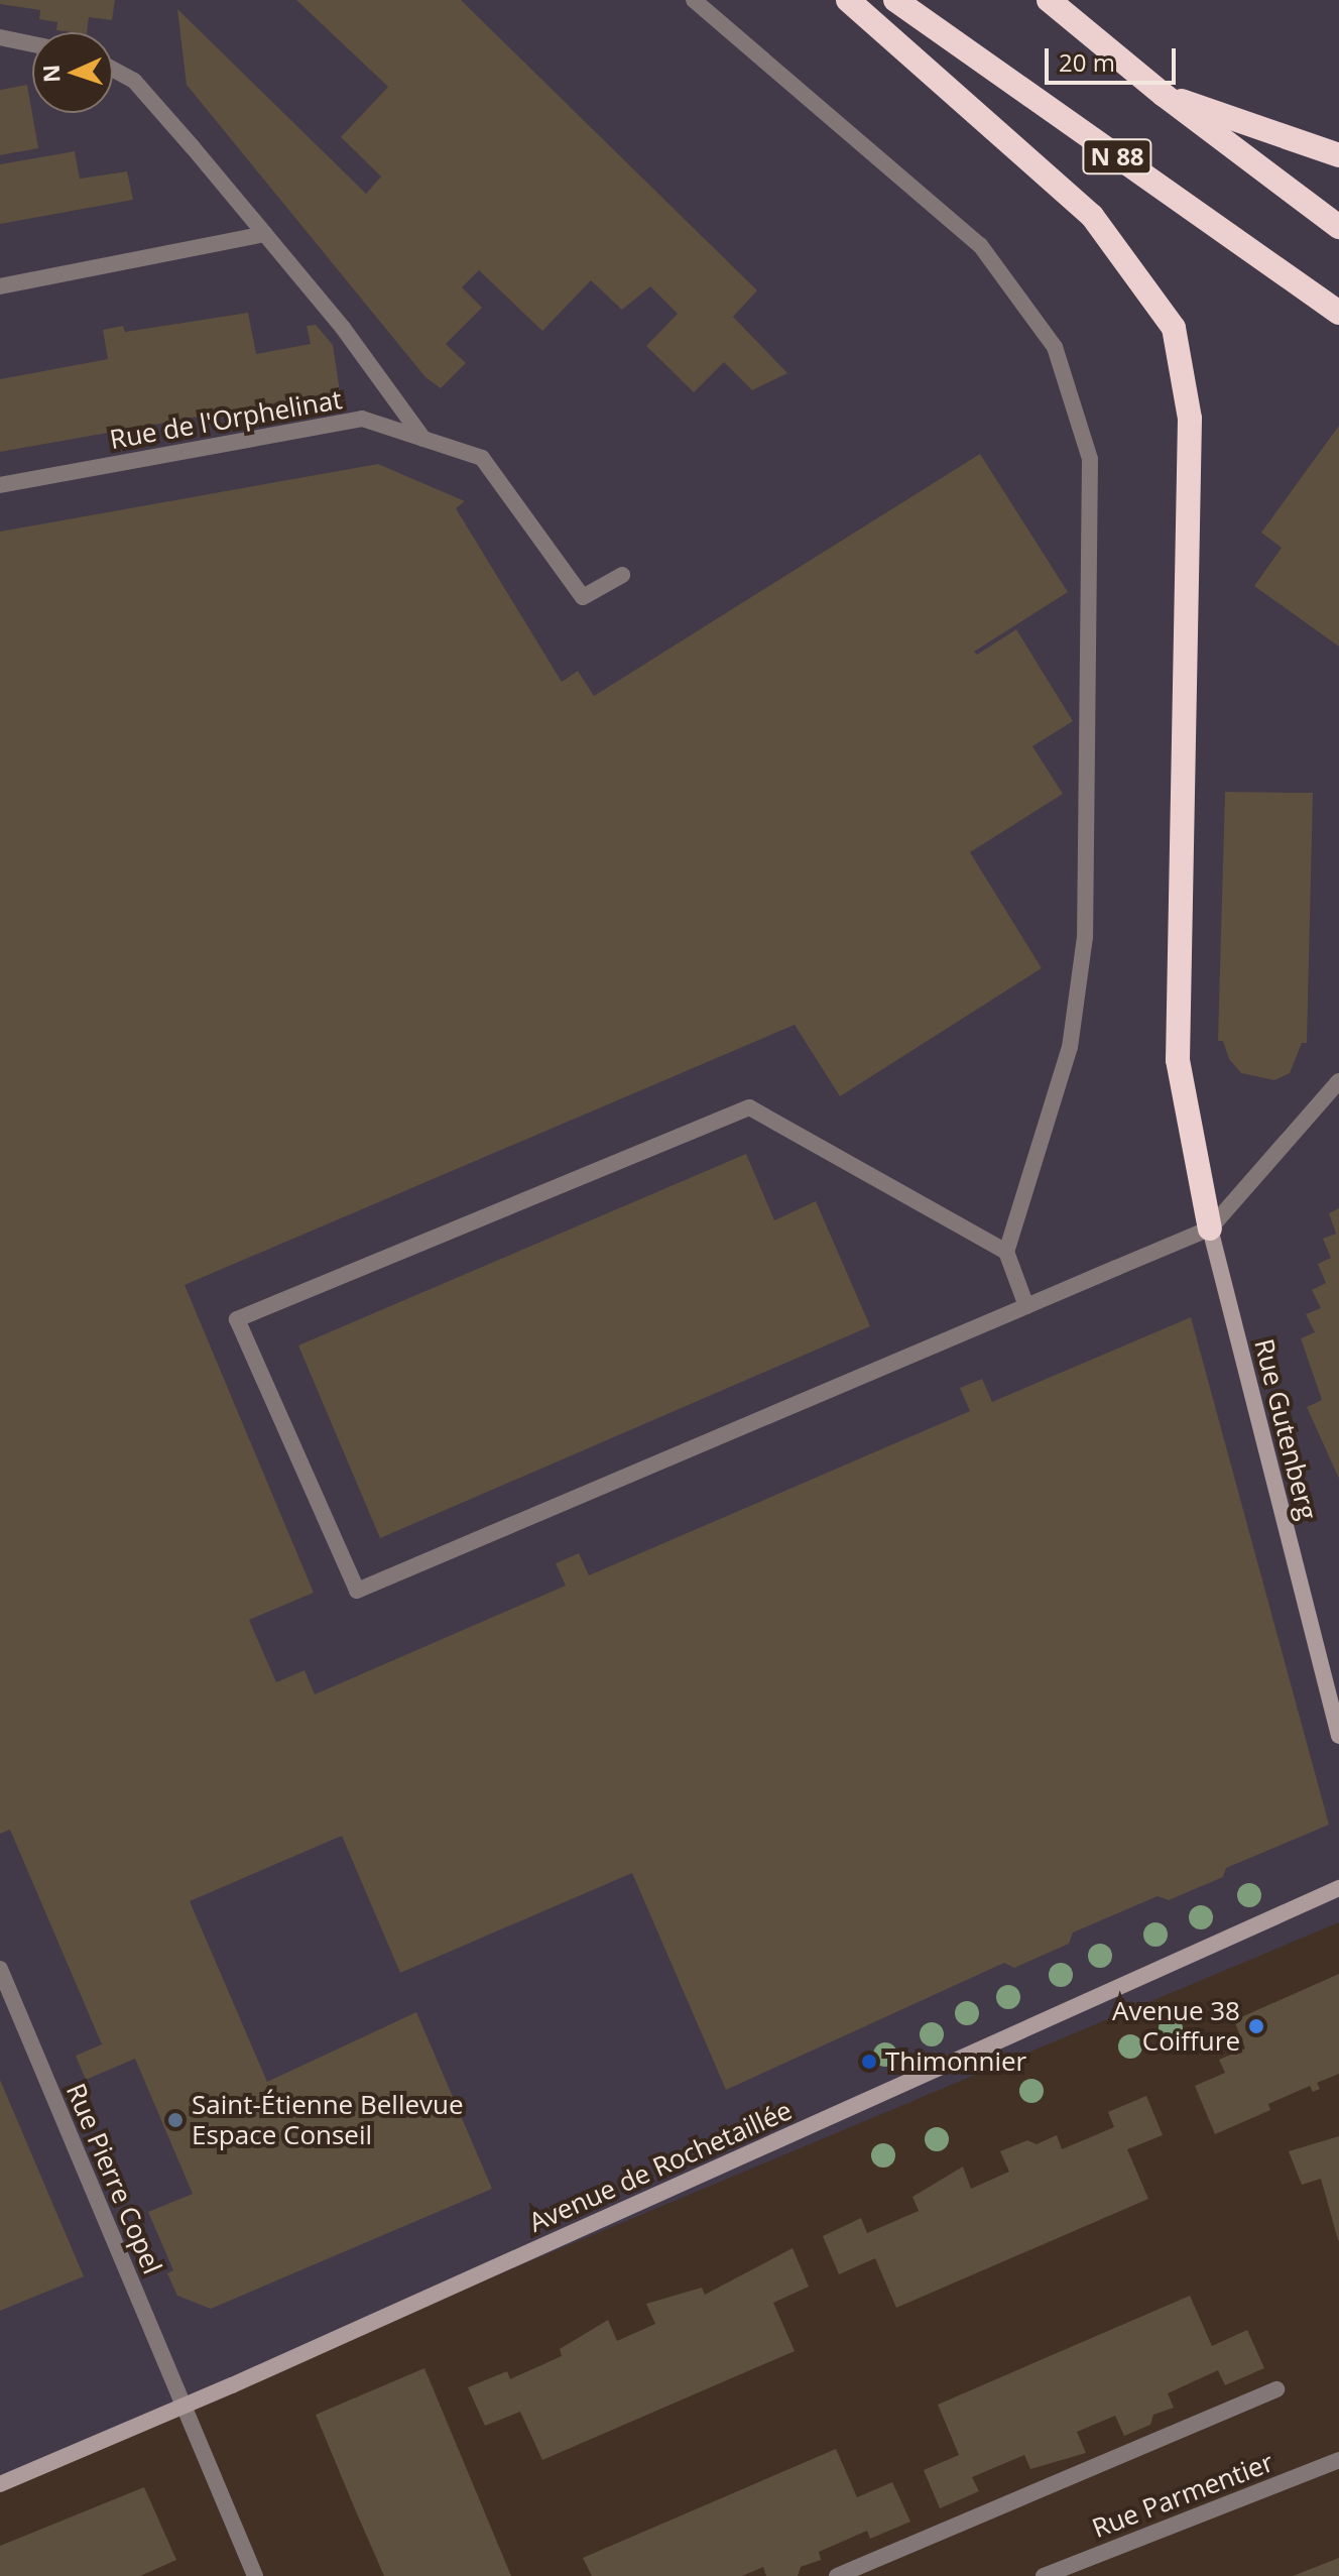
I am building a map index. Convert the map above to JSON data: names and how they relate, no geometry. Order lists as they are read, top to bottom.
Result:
{
  "streets": {
    "highway": ["N 88"],
    "street": [
      "Rue de l'Orphelinat",
      "Rue Gutenberg",
      "Avenue de Rochetaillée",
      "Rue Pierre Copel",
      "Rue Parmentier"
    ]
  },
  "crossings": [
    ["Avenue de Rochetaillée", "Rue Pierre Copel"]
  ],
  "places": ["Avenue 38 Coiffure", "Thimonnier", "Saint-Étienne Bellevue Espace Conseil"],
  "scale_bar": "20 m",
  "north": "left"
}
